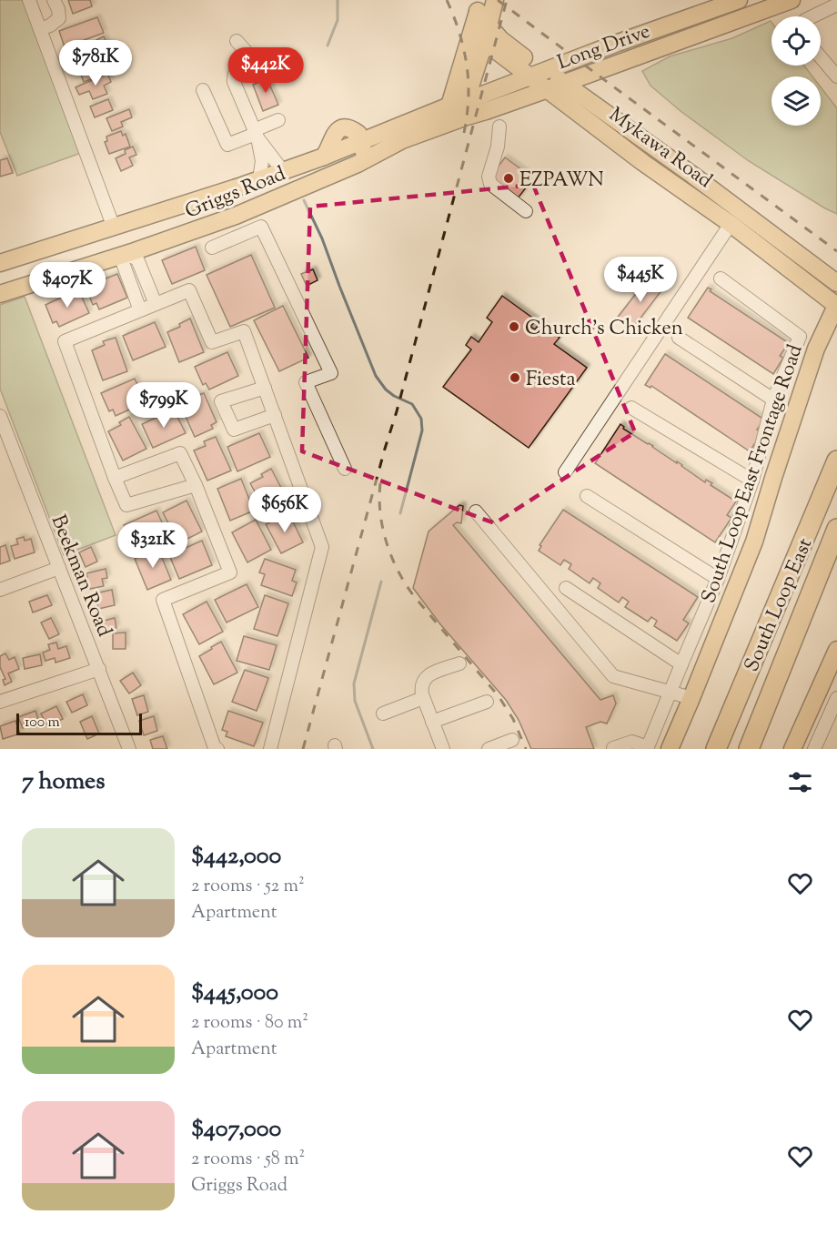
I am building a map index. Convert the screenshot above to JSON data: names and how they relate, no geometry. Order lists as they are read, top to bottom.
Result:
{
  "streets": {
    "highway": ["South Loop East"],
    "main road": [
      "Long Drive",
      "Mykawa Road",
      "Griggs Road",
      "South Loop East Frontage Road"
    ],
    "street": ["Beekman Road"]
  },
  "crossings": [
    ["Long Drive", "Mykawa Road"],
    ["Long Drive", "Griggs Road"],
    ["Mykawa Road", "South Loop East Frontage Road"]
  ],
  "places": ["EZPAWN", "Church's Chicken", "Fiesta"],
  "scale_bar": "100 m",
  "page": {
    "price": [
      "$781K",
      "$442K",
      "$445K",
      "$407K",
      "$799K",
      "$656K",
      "$321K"
    ],
    "scale": "100 m",
    "heading": "7 homes",
    "list": [
      {
        "name": "$442,000",
        "note": "2 rooms · 52 m² · Apartment"
      },
      {
        "name": "$445,000",
        "note": "2 rooms · 80 m² · Apartment"
      },
      {
        "name": "$407,000",
        "note": "2 rooms · 58 m² · Griggs Road"
      }
    ]
  }
}
